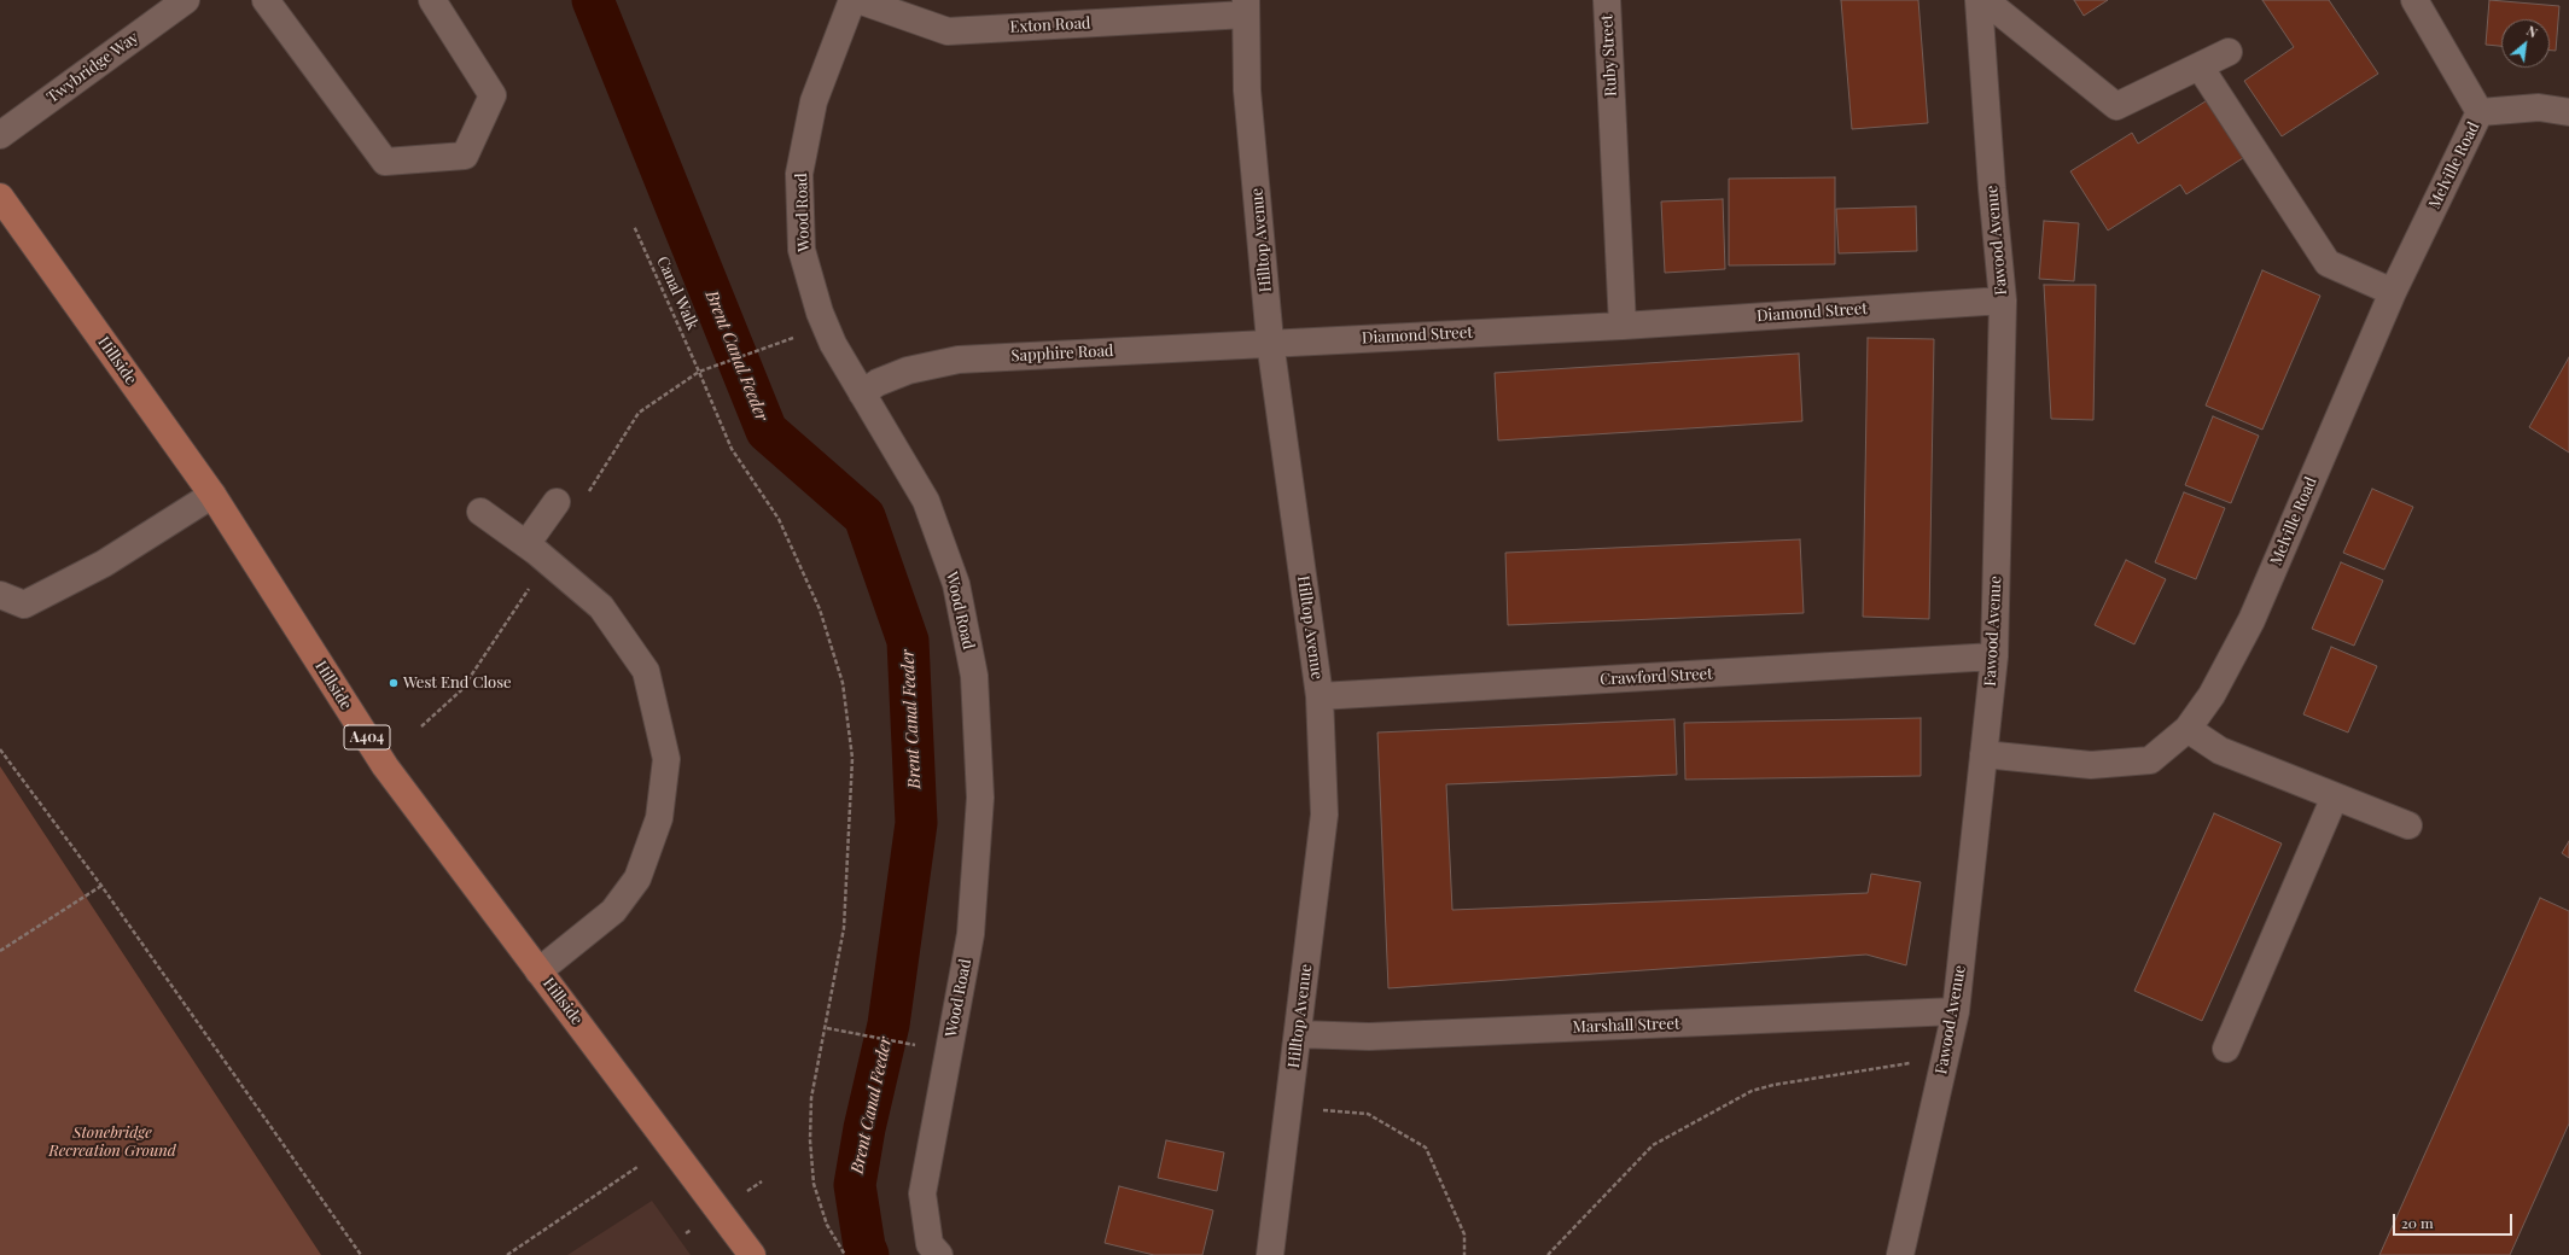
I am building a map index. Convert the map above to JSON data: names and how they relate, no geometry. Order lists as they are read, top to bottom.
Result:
{
  "streets": {
    "main road": ["Hillside", "A404"],
    "street": [
      "Exton Road",
      "Ruby Street",
      "Twybridge Way",
      "Melville Road",
      "Wood Road",
      "Hilltop Avenue",
      "Fawood Avenue",
      "Diamond Street",
      "Sapphire Road",
      "Crawford Street",
      "Marshall Street"
    ],
    "path": ["Canal Walk"]
  },
  "crossings": [
    ["Exton Road", "Hilltop Avenue"],
    ["Ruby Street", "Diamond Street"],
    ["Melville Road", "Fawood Avenue"],
    ["Wood Road", "Sapphire Road"],
    ["Hilltop Avenue", "Diamond Street"],
    ["Hilltop Avenue", "Sapphire Road"],
    ["Hilltop Avenue", "Crawford Street"],
    ["Hilltop Avenue", "Marshall Street"],
    ["Fawood Avenue", "Diamond Street"],
    ["Fawood Avenue", "Crawford Street"],
    ["Fawood Avenue", "Marshall Street"],
    ["Diamond Street", "Sapphire Road"]
  ],
  "water": ["Brent Canal Feeder"],
  "parks": ["Stonebridge Recreation Ground"],
  "places": ["West End Close"],
  "scale_bar": "20 m",
  "north": "top right"
}
